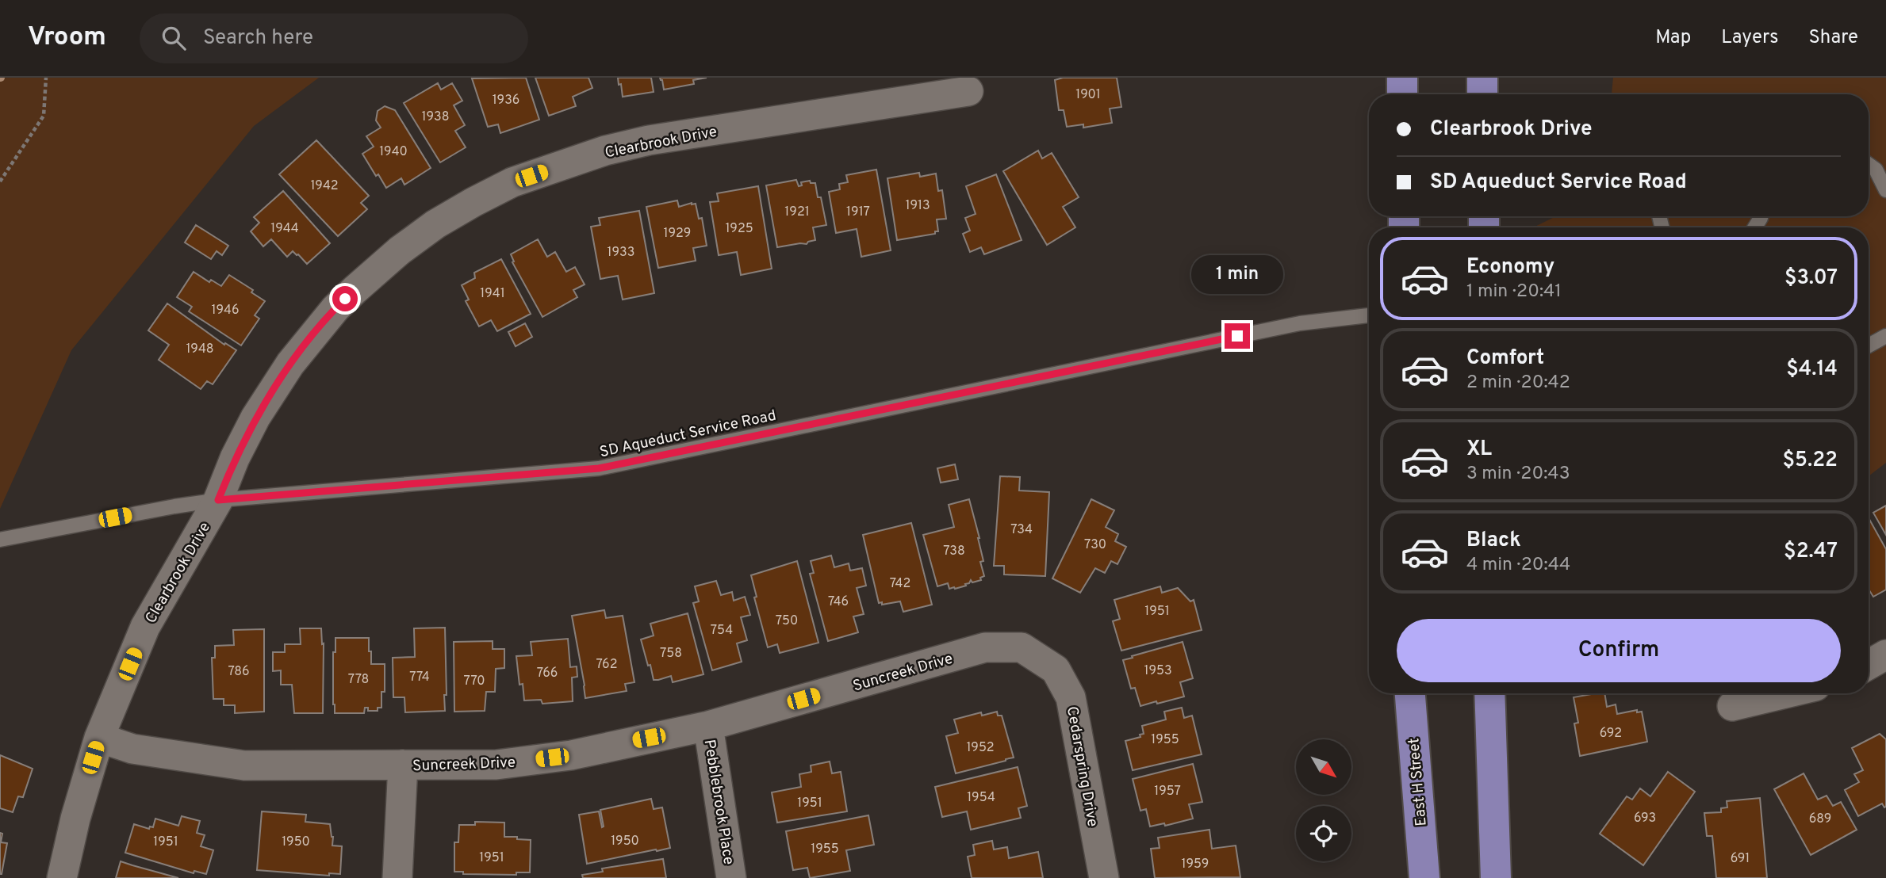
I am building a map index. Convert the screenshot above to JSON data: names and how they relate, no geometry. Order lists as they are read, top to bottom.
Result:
{
  "streets": {
    "main road": ["East H Street"],
    "street": [
      "Clearbrook Drive",
      "Suncreek Drive",
      "Cedarspring Drive",
      "Pebblebrook Place"
    ],
    "lane": ["SD Aqueduct Service Road"]
  },
  "crossings": [
    ["Clearbrook Drive", "SD Aqueduct Service Road"],
    ["Clearbrook Drive", "Suncreek Drive"],
    ["Suncreek Drive", "Cedarspring Drive"],
    ["Suncreek Drive", "Pebblebrook Place"]
  ],
  "house_numbers": [
    "1901",
    "1936",
    "1938",
    "1940",
    "1942",
    "1913",
    "1921",
    "1917",
    "1944",
    "1925",
    "1929",
    "1933",
    "1941",
    "1946",
    "1948",
    "734",
    "730",
    "738",
    "742",
    "746",
    "1951",
    "750",
    "754",
    "758",
    "762",
    "1953",
    "786",
    "766",
    "774",
    "778",
    "770",
    "692",
    "1955",
    "1952",
    "1957",
    "1954",
    "1951",
    "693",
    "689",
    "1950",
    "1951",
    "1950",
    "1955",
    "1951",
    "691",
    "1959"
  ],
  "north": "bottom right",
  "page": {
    "header": "Vroom",
    "search": "Search here",
    "nav": ["Map", "Layers", "Share"],
    "banner": ["Clearbrook Drive", "SD Aqueduct Service Road"],
    "list": [
      {
        "name": "Economy",
        "note": "1 min · 20:41",
        "value": "$3.07"
      },
      {
        "name": "Comfort",
        "note": "2 min · 20:42",
        "value": "$4.14"
      },
      {
        "name": "XL",
        "note": "3 min · 20:43",
        "value": "$5.22"
      },
      {
        "name": "Black",
        "note": "4 min · 20:44",
        "value": "$2.47"
      }
    ],
    "bubble": "1 min",
    "buttons": "Confirm"
  }
}
